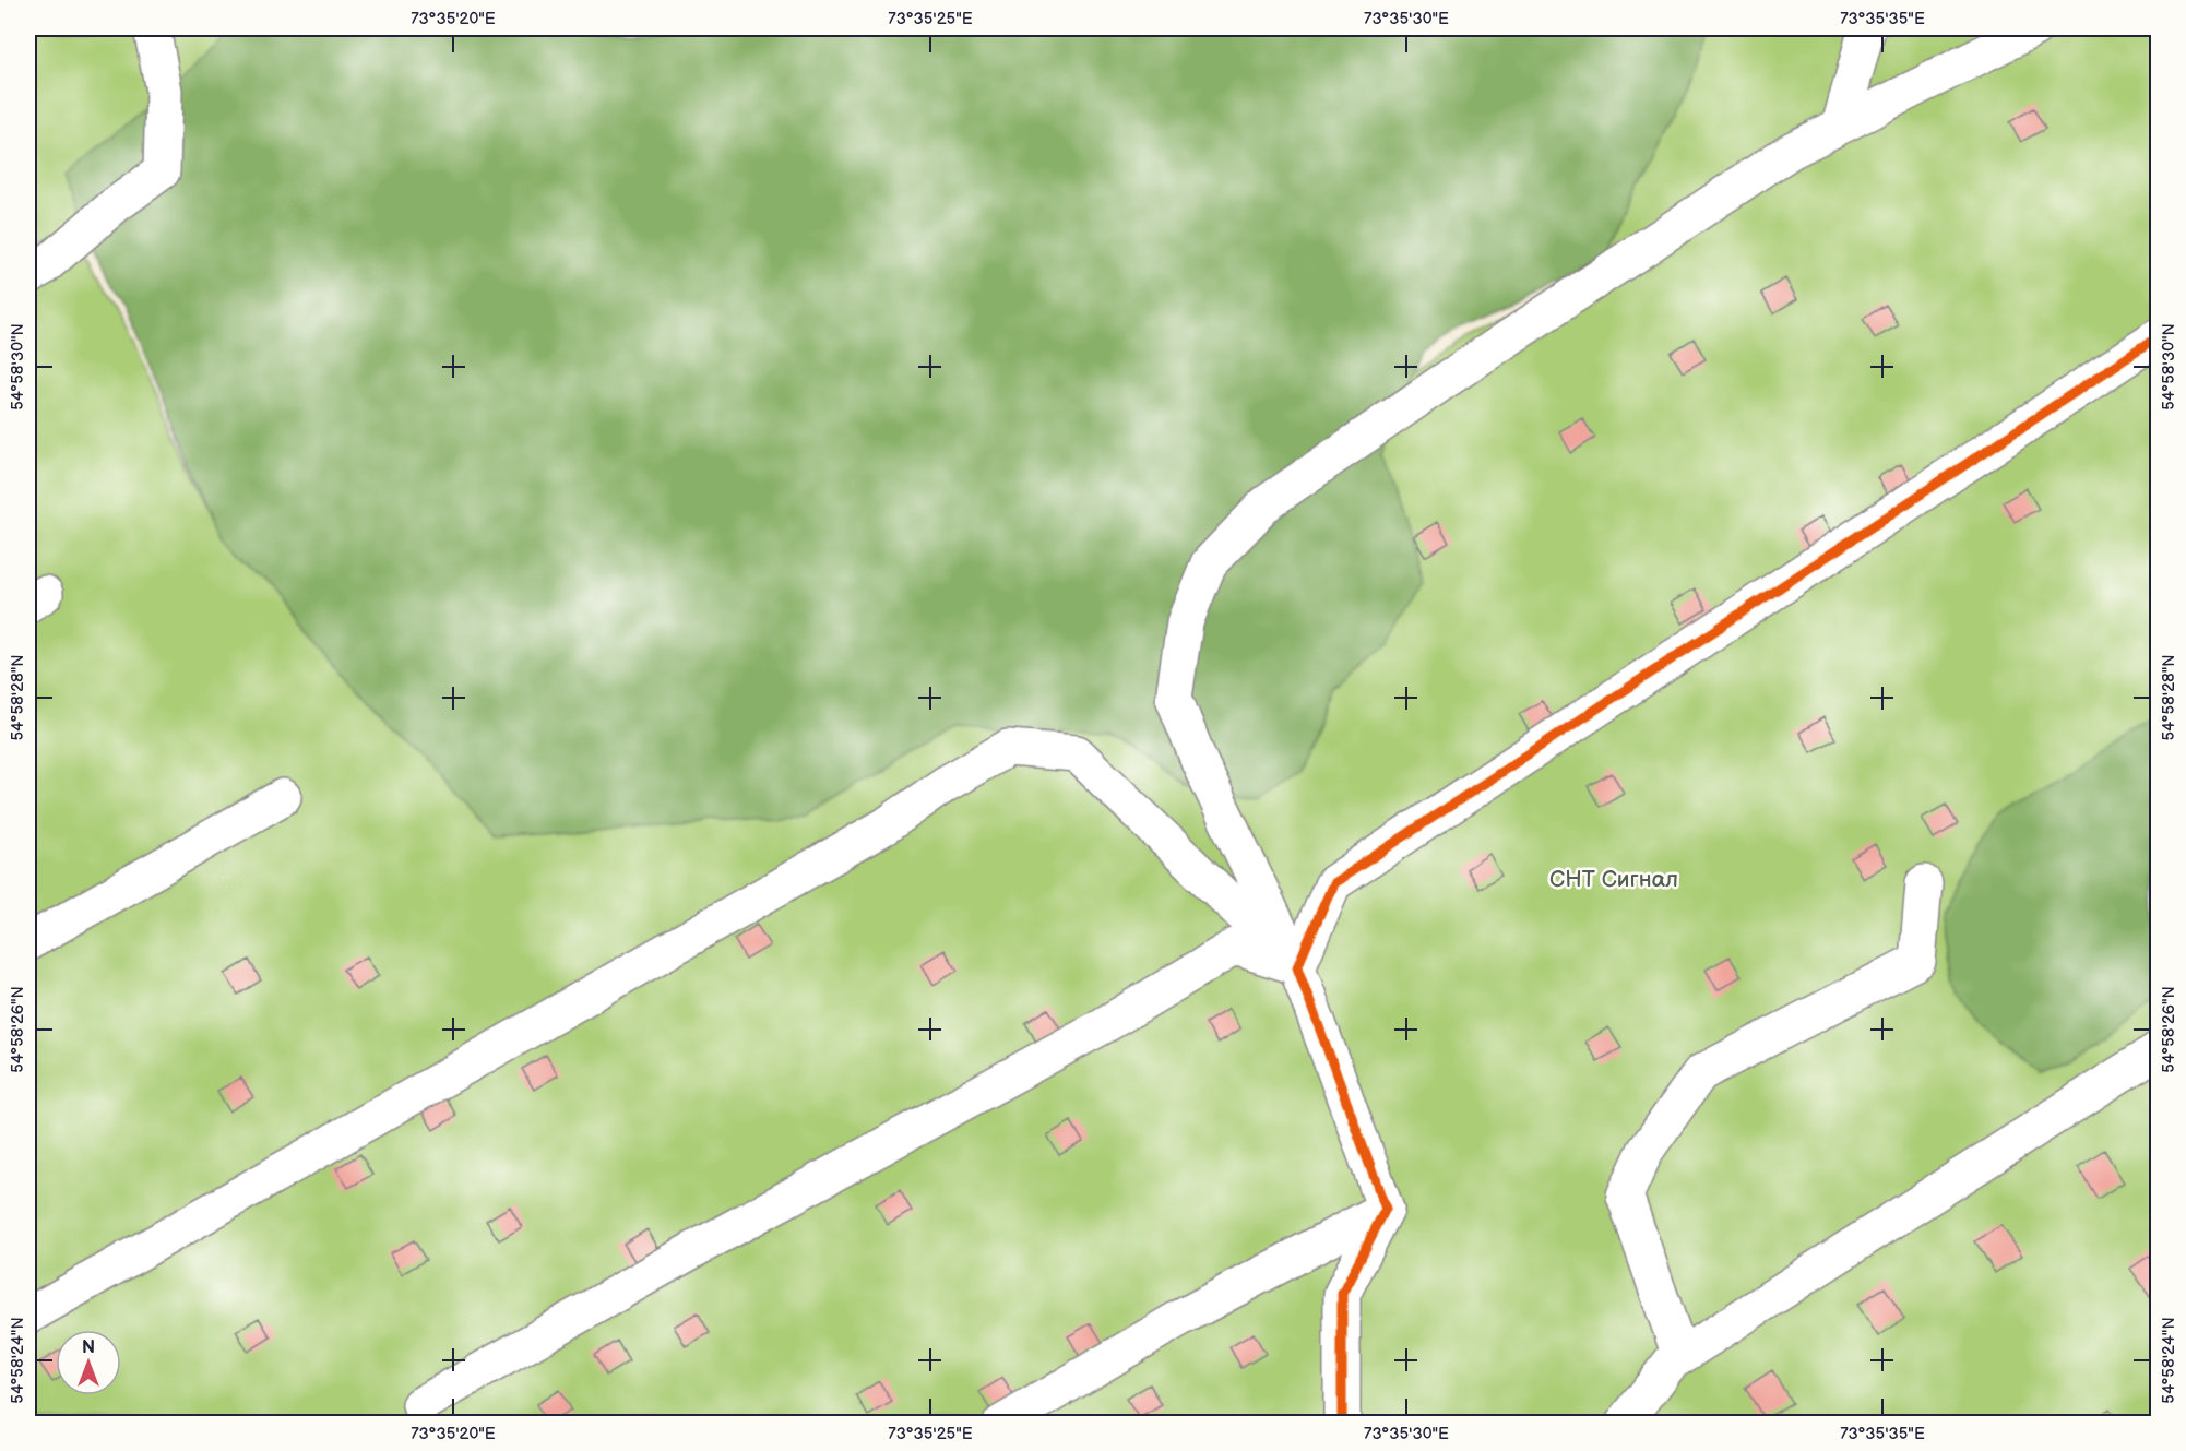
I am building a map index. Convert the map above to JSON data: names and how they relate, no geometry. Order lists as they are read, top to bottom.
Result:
{
  "parks": ["СНТ Сигнал"],
  "north": "top",
  "coordinates": [
    "73°35'20\"E",
    "73°35'25\"E",
    "73°35'30\"E",
    "73°35'35\"E",
    "54°58'30\"N",
    "54°58'28\"N",
    "54°58'26\"N",
    "54°58'24\"N"
  ]
}
